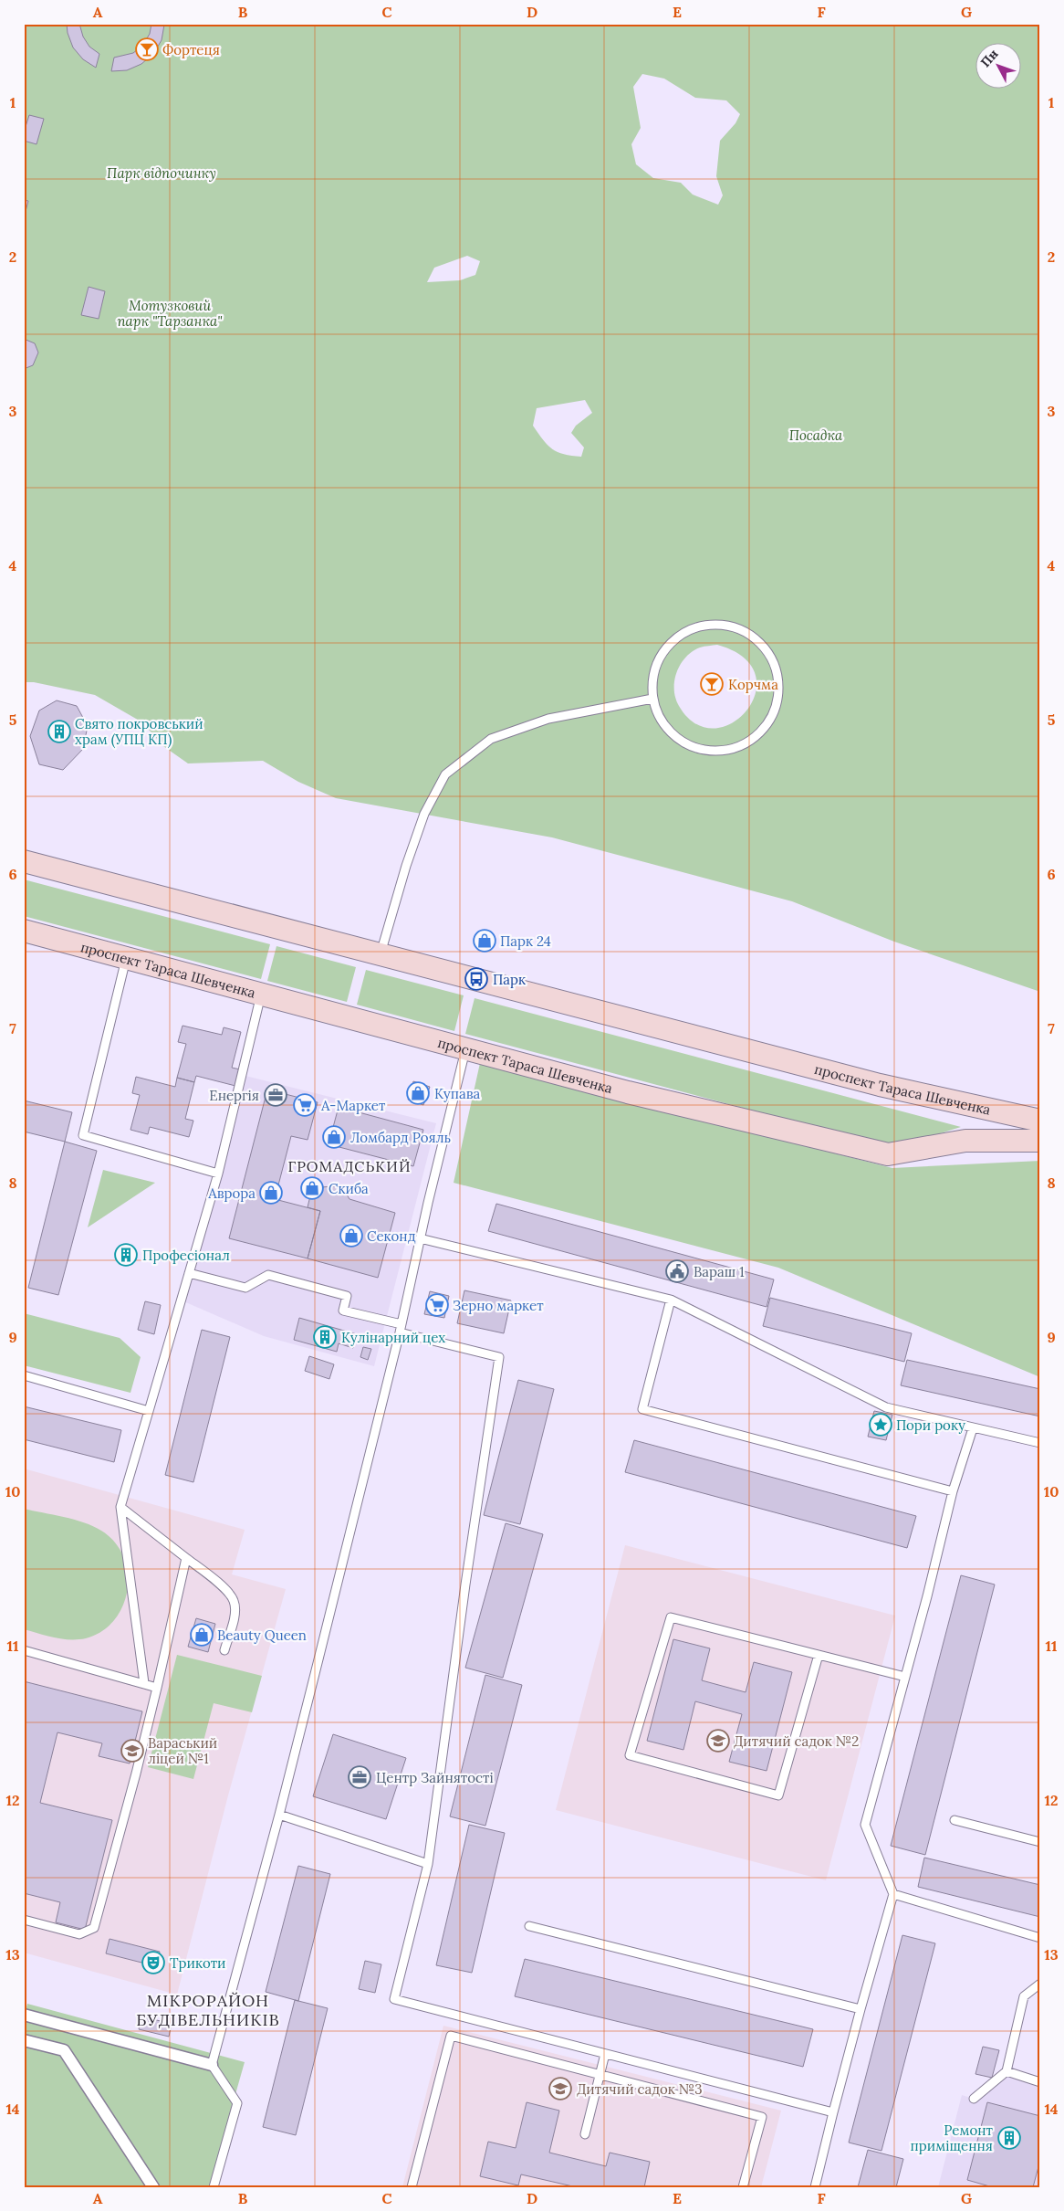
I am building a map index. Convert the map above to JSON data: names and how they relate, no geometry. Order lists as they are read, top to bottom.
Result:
{
  "streets": {
    "main road": ["проспект Тараса Шевченка"]
  },
  "districts": ["ГРОМАДСЬКИЙ", "МІКРОРАЙОН БУДІВЕЛЬНИКІВ"],
  "parks": ["Парк відпочинку", "Мотузковий парк \"Тарзанка\"", "Посадка"],
  "places": {
    "bar": ["Фортеця", "Корчма"],
    "building": [
      "Свято покровський храм (УПЦ КП)",
      "Професіонал",
      "Кулінарний цех",
      "Ремонт приміщення"
    ],
    "shop": [
      "Парк 24",
      "Купава",
      "Ломбард Рояль",
      "Скиба",
      "Аврора",
      "Секонд",
      "Beauty Queen"
    ],
    "bus stop": ["Парк"],
    "office": ["Енергія", "Центр Зайнятості"],
    "supermarket": ["А-Маркет", "Зерно маркет"],
    "public building": ["Вараш 1"],
    "place": ["Пори року"],
    "school or university": ["Дитячий садок №2", "Вараський ліцей №1", "Дитячий садок №3"],
    "theatre": ["Трикоти"]
  },
  "north": "top left",
  "grid": {
    "columns": [
      "A",
      "B",
      "C",
      "D",
      "E",
      "F",
      "G"
    ],
    "rows": [
      "1",
      "2",
      "3",
      "4",
      "5",
      "6",
      "7",
      "8",
      "9",
      "10",
      "11",
      "12",
      "13",
      "14"
    ]
  }
}
